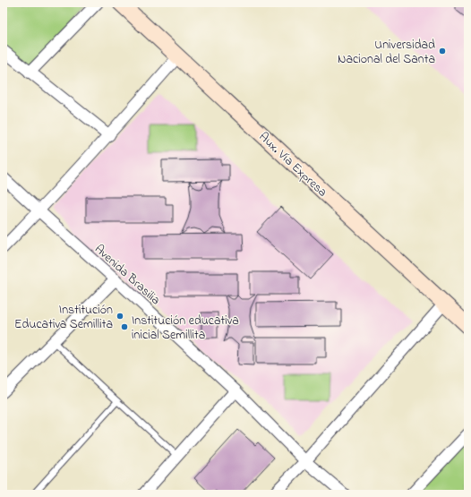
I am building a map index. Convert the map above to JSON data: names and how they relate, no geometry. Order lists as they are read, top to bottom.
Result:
{
  "streets": {
    "main road": ["Aux. Vía Expresa"],
    "street": ["Avenida Brasilia"]
  },
  "places": ["Universidad Nacional del Santa", "Institución Educativa Semillita", "Institución educativa inicial Semillita"]
}
